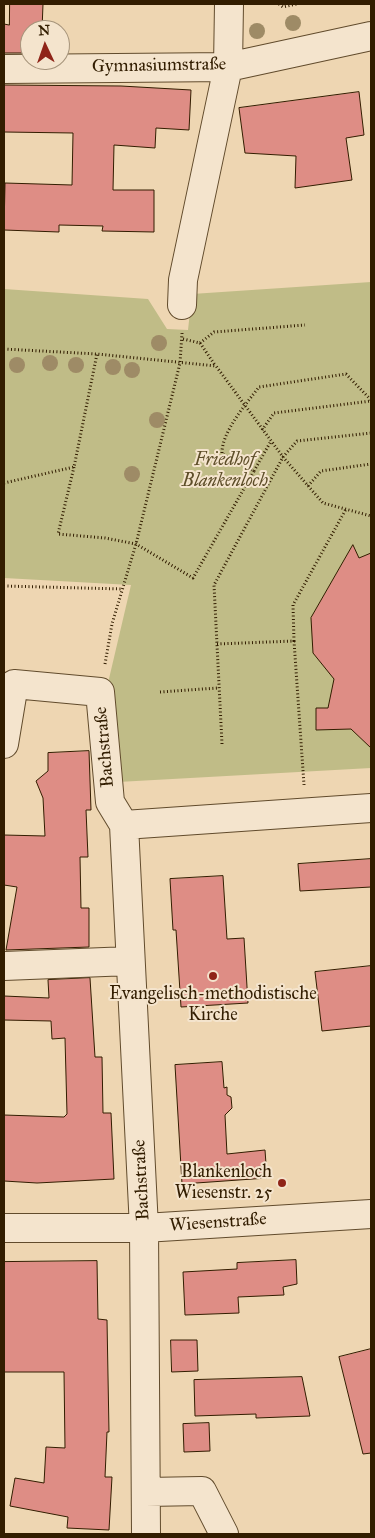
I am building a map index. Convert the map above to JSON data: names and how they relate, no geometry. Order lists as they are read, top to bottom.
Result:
{
  "streets": {
    "street": ["Gymnasiumstraße", "Bachstraße", "Wiesenstraße"]
  },
  "crossings": [
    ["Bachstraße", "Wiesenstraße"]
  ],
  "parks": ["Friedhof Blankenloch"],
  "places": ["Evangelisch-methodistische Kirche", "Blankenloch Wiesenstr. 25"],
  "north": "top"
}
